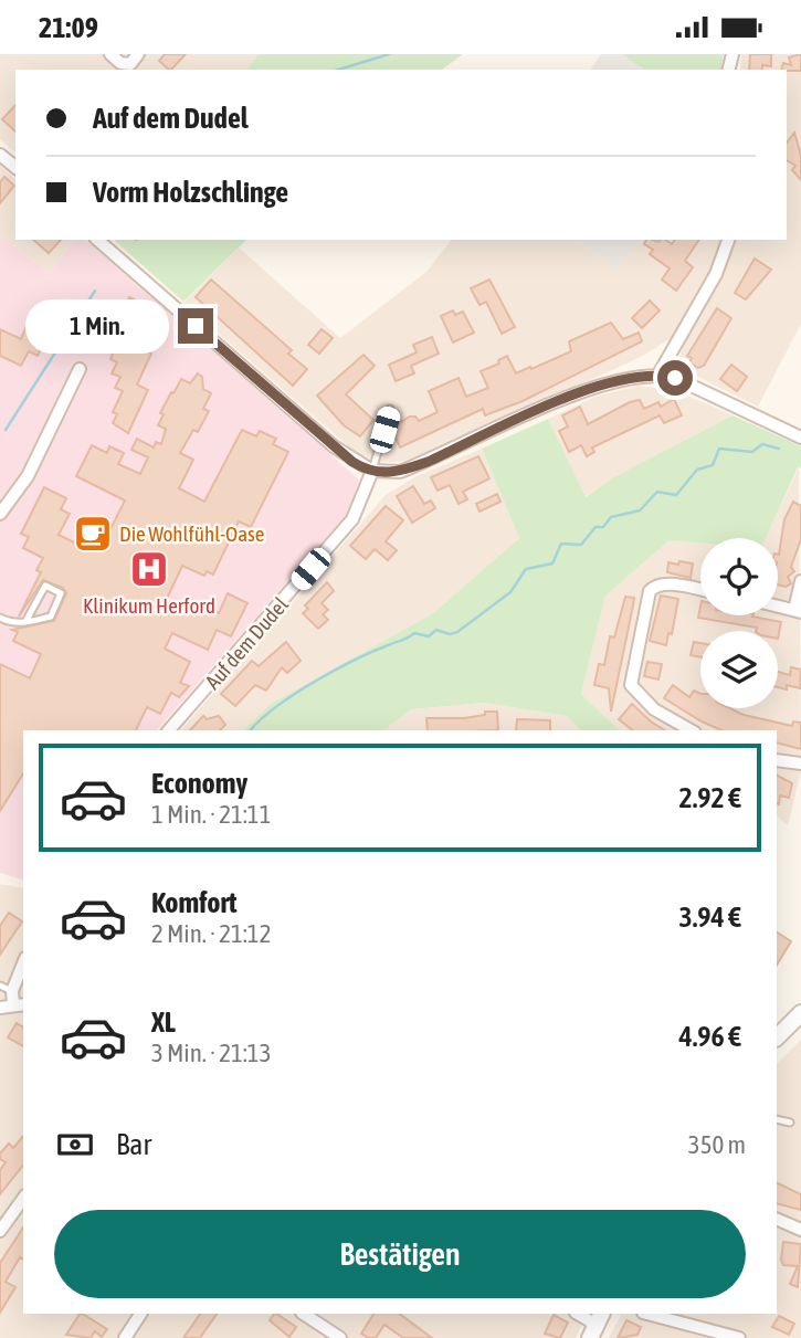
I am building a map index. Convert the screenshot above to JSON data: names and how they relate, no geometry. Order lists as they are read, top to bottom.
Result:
{
  "streets": {
    "street": ["Auf dem Dudel"]
  },
  "places": {
    "cafe": ["Die Wohlfühl-Oase"],
    "hospital": ["Klinikum Herford"]
  },
  "page": {
    "status": "21:09",
    "banner": ["Auf dem Dudel", "Vorm Holzschlinge"],
    "bubble": "1 Min.",
    "list": [
      {
        "name": "Economy",
        "note": "1 Min. · 21:11",
        "value": "2.92 €"
      },
      {
        "name": "Komfort",
        "note": "2 Min. · 21:12",
        "value": "3.94 €"
      },
      {
        "name": "XL",
        "note": "3 Min. · 21:13",
        "value": "4.96 €"
      }
    ],
    "pay": ["Bar", "350 m"],
    "buttons": "Bestätigen"
  }
}
